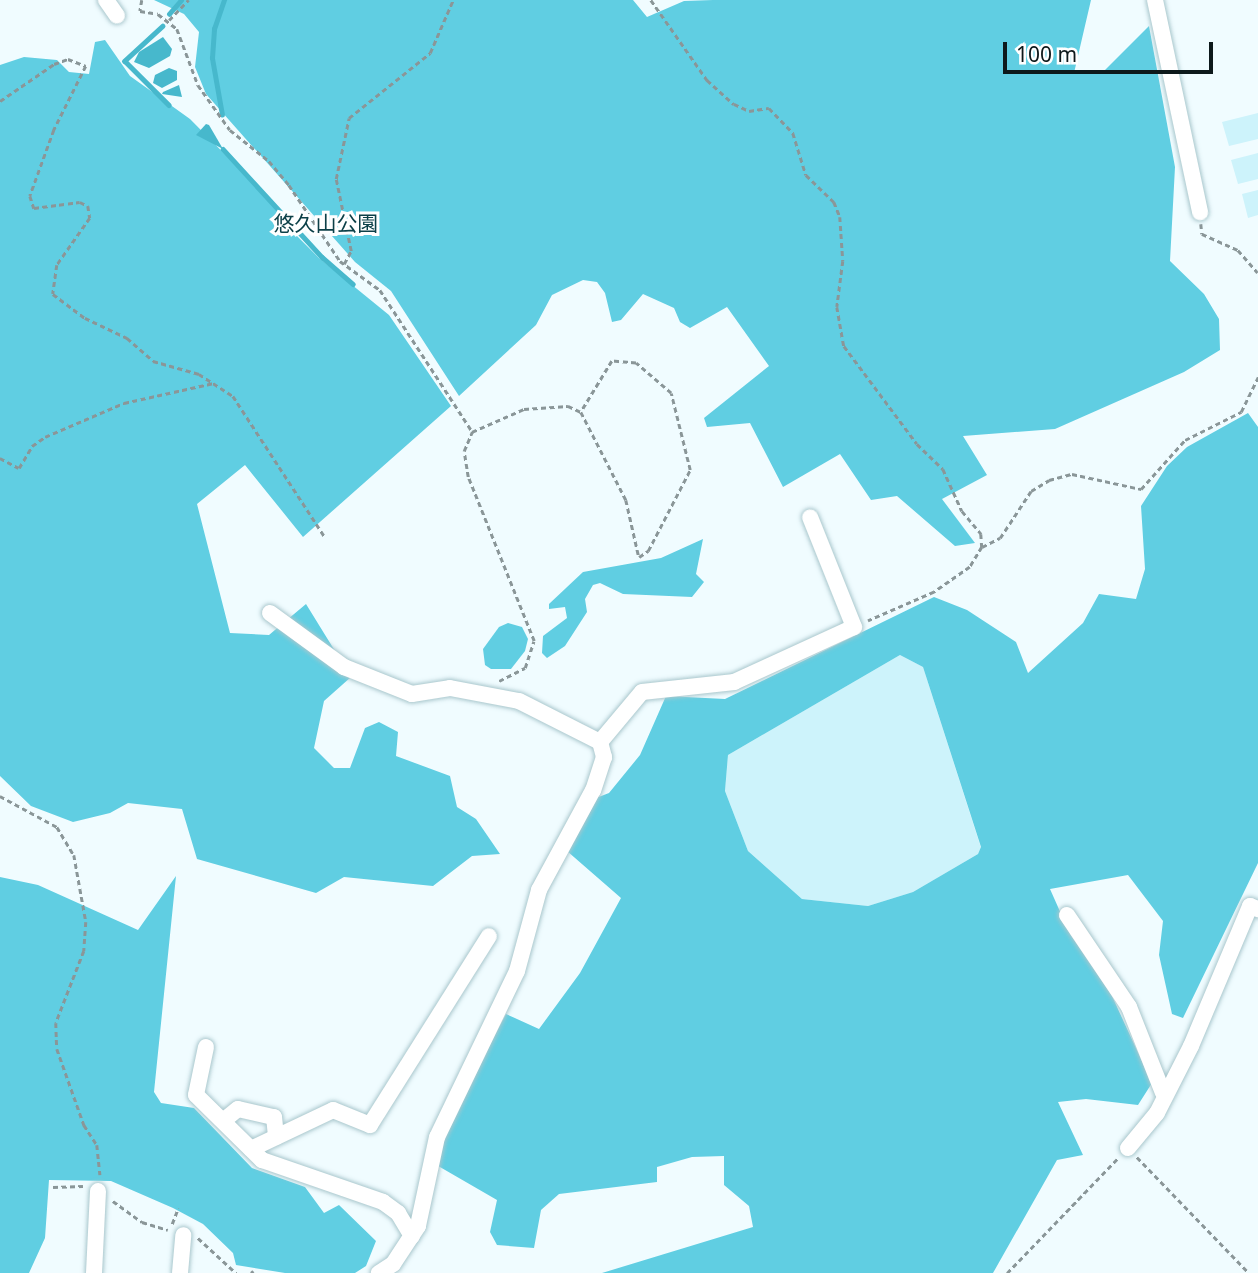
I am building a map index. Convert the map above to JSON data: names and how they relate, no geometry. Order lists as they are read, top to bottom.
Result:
{
  "parks": ["悠久山公園"],
  "scale_bar": "100 m"
}
